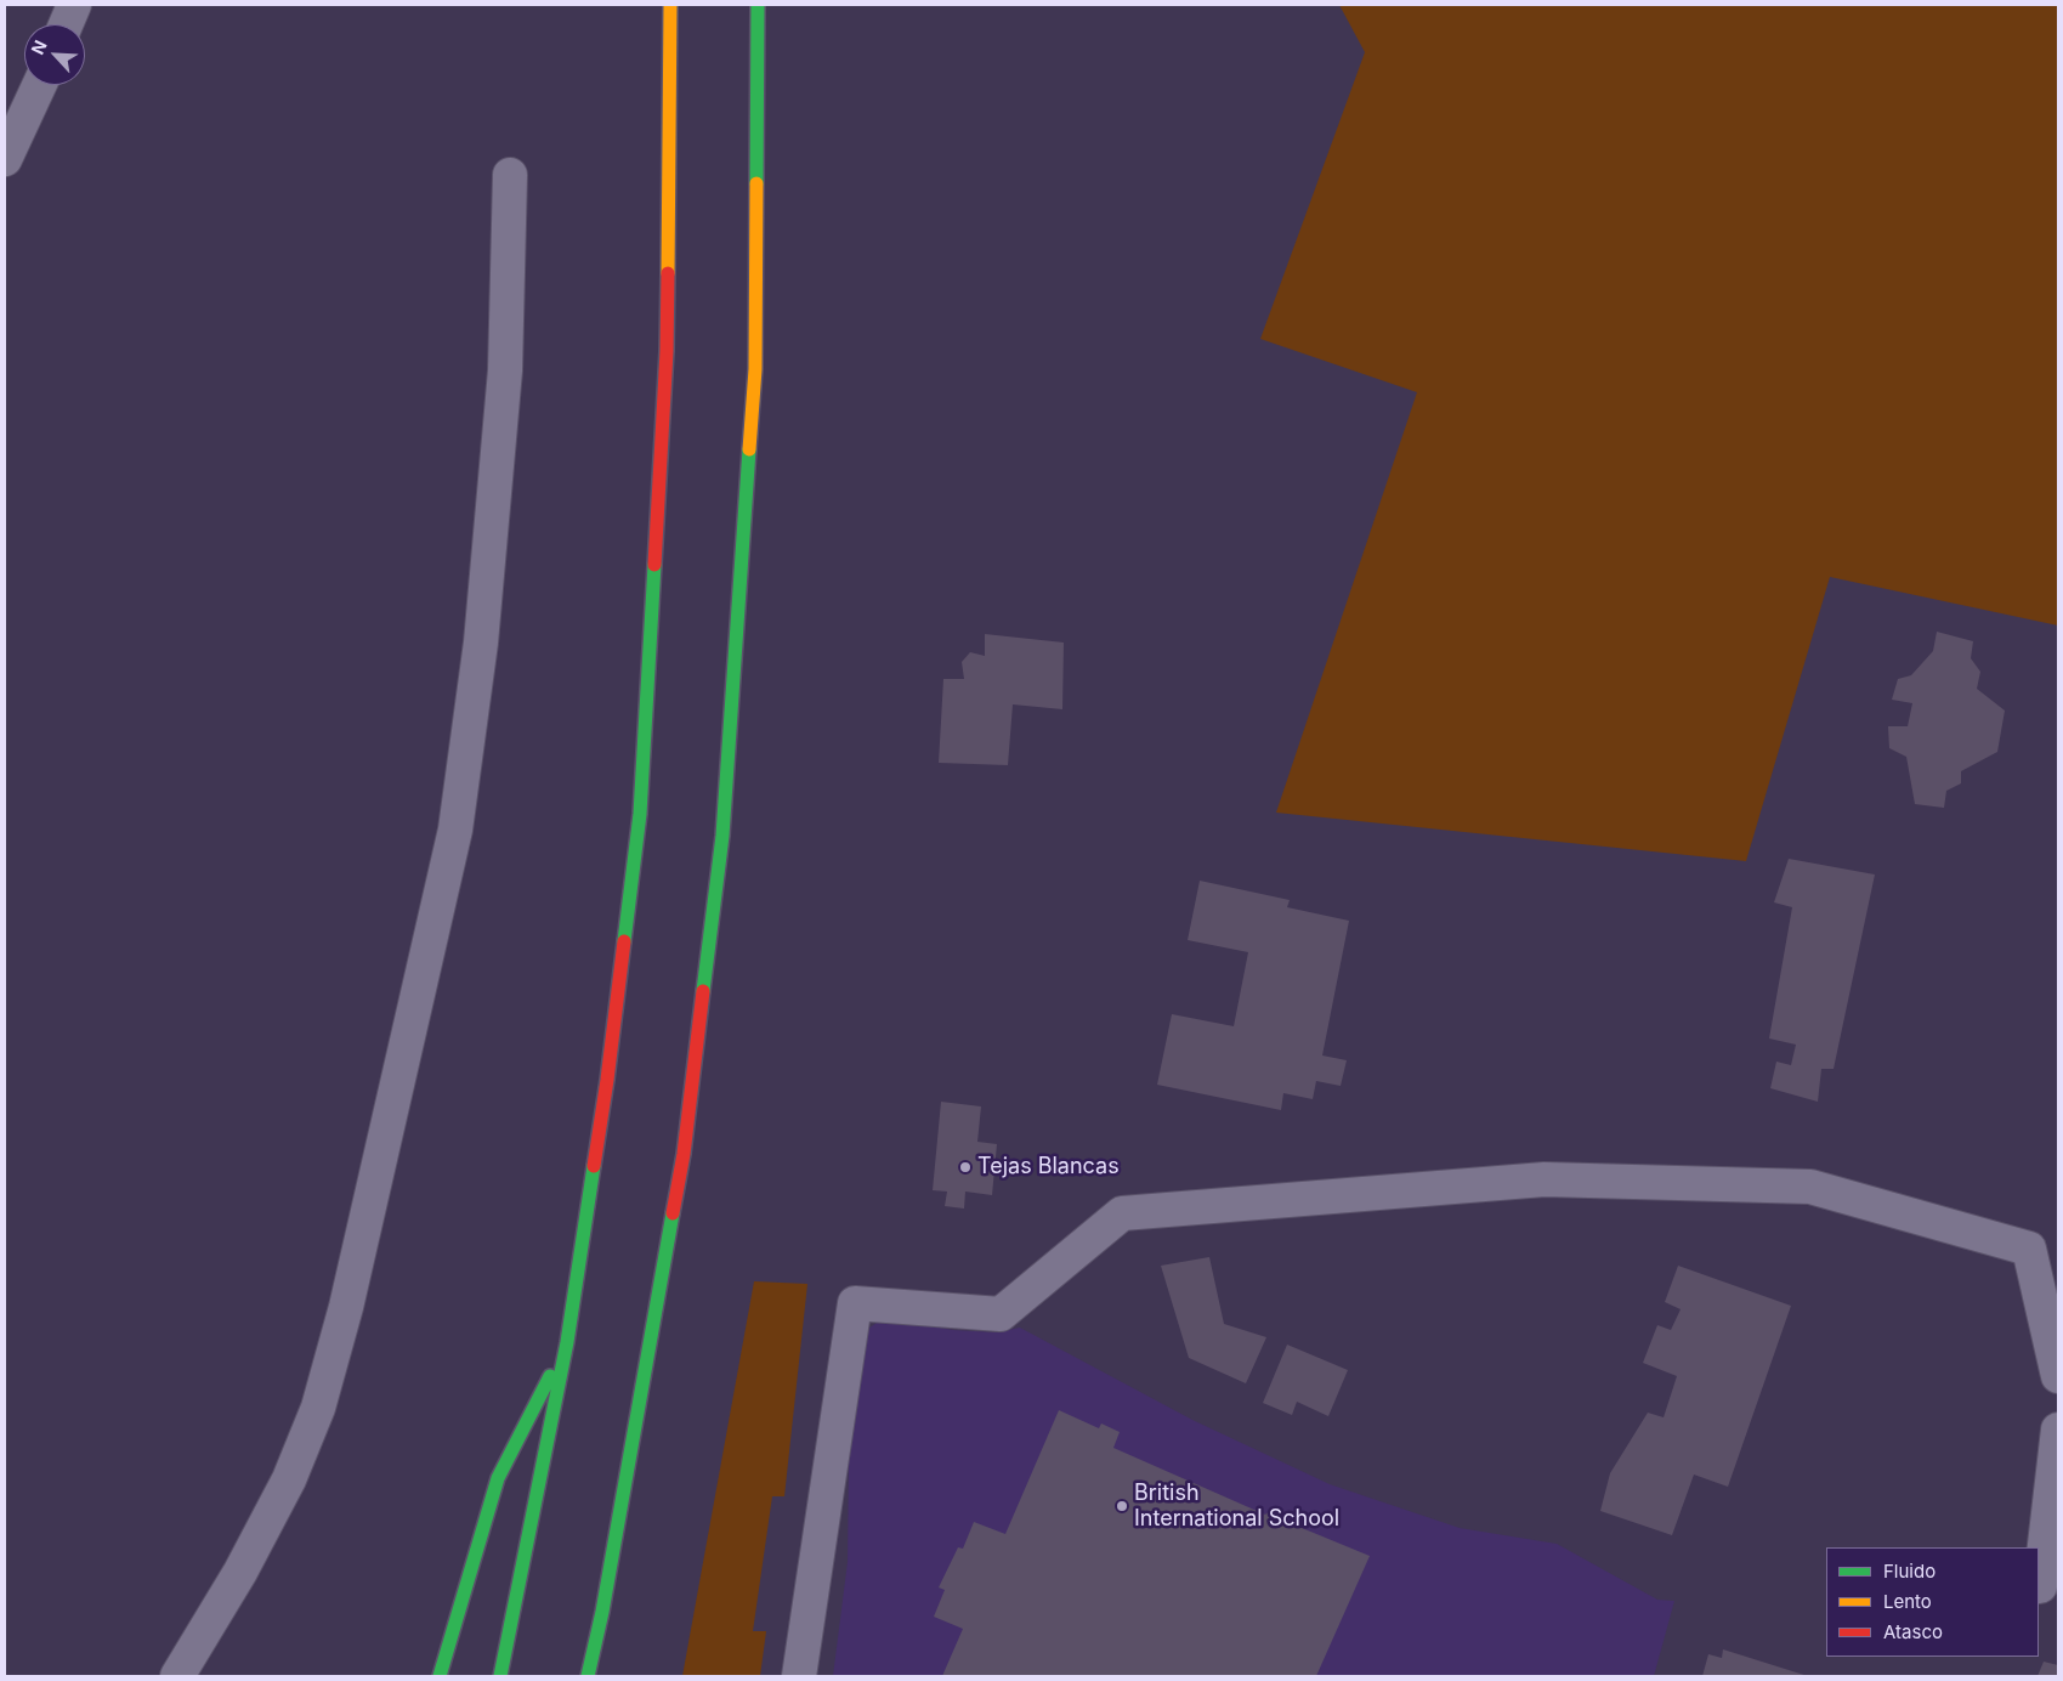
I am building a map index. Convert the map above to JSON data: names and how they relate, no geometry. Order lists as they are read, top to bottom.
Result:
{
  "places": ["Tejas Blancas", "British International School"],
  "legend": ["Fluido", "Lento", "Atasco"],
  "north": "top left"
}
